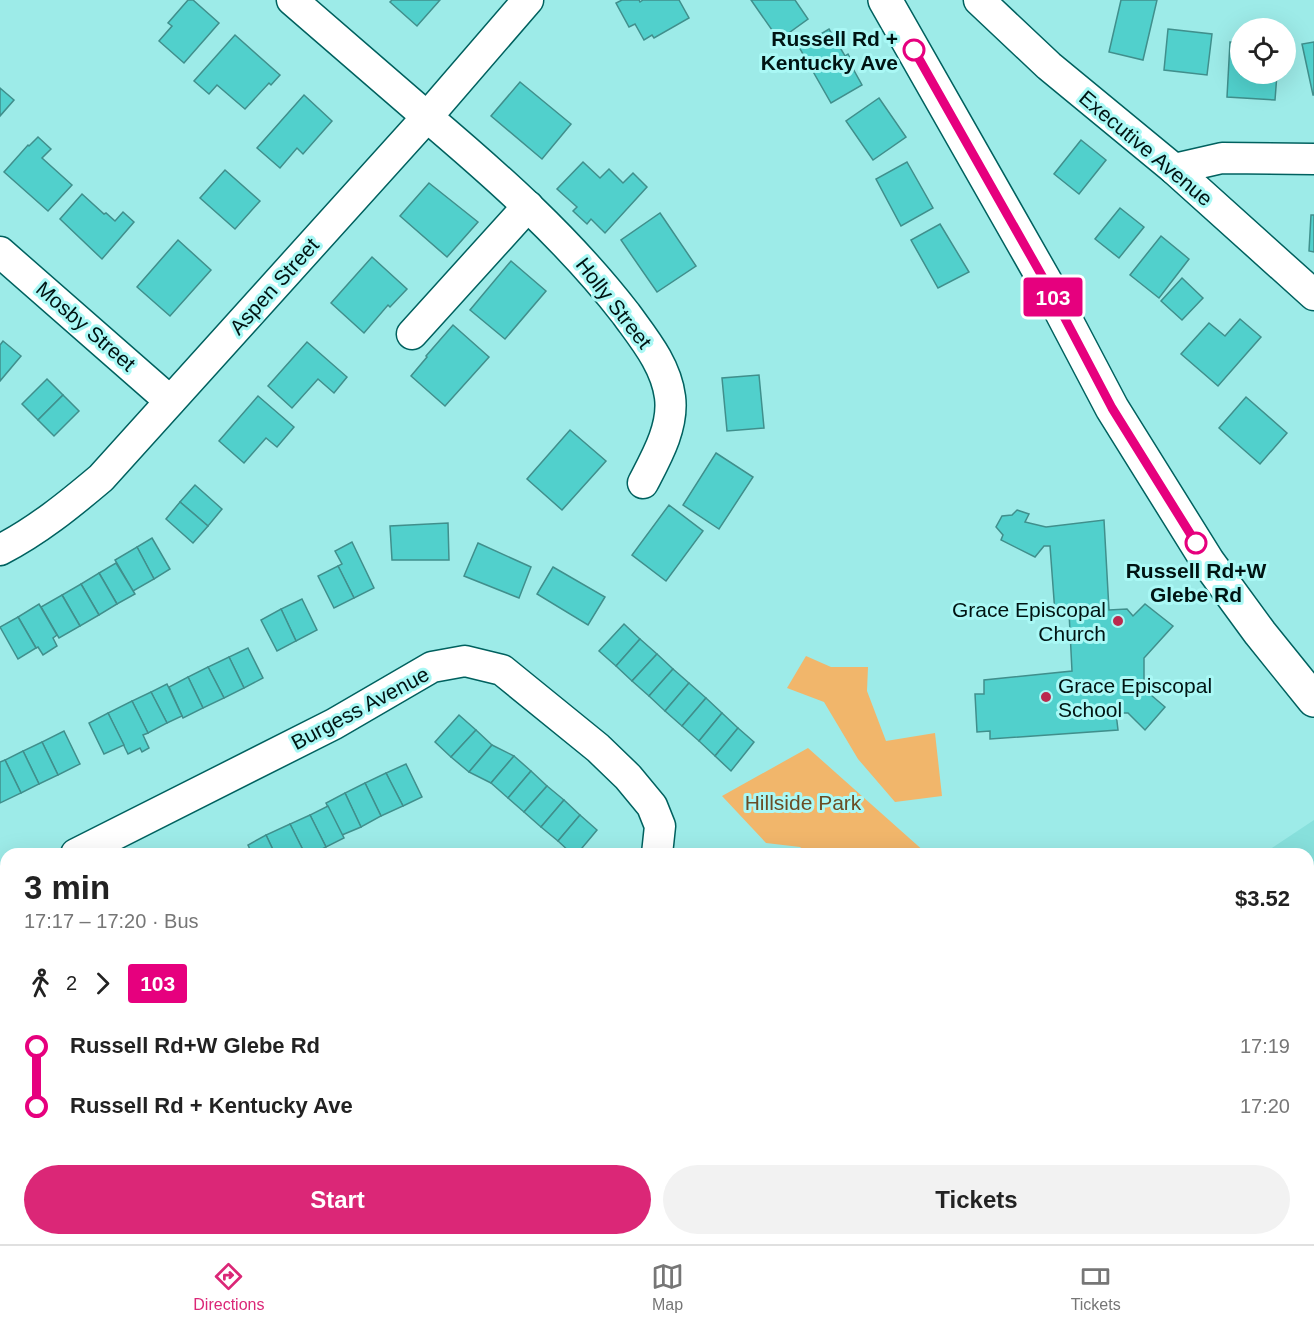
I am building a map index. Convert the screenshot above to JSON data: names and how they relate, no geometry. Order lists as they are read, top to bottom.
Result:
{
  "streets": {
    "street": [
      "Executive Avenue",
      "Aspen Street",
      "Holly Street",
      "Mosby Street",
      "Burgess Avenue"
    ]
  },
  "crossings": [
    ["Aspen Street", "Holly Street"],
    ["Aspen Street", "Mosby Street"]
  ],
  "parks": ["Hillside Park"],
  "places": [
    "Russell Rd + Kentucky Ave",
    "Russell Rd+W Glebe Rd",
    "Grace Episcopal Church",
    "Grace Episcopal School"
  ],
  "lines": ["bus line 103"],
  "page": {
    "on_map": "103",
    "heading": ["3 min", "17:17 – 17:20 · Bus", "$3.52"],
    "legs": ["2", "103"],
    "list": [
      {
        "name": "Russell Rd+W Glebe Rd",
        "value": "17:19"
      },
      {
        "name": "Russell Rd + Kentucky Ave",
        "value": "17:20"
      }
    ],
    "buttons": ["Start", "Tickets"],
    "tabs": ["Directions", "Map", "Tickets"]
  }
}
